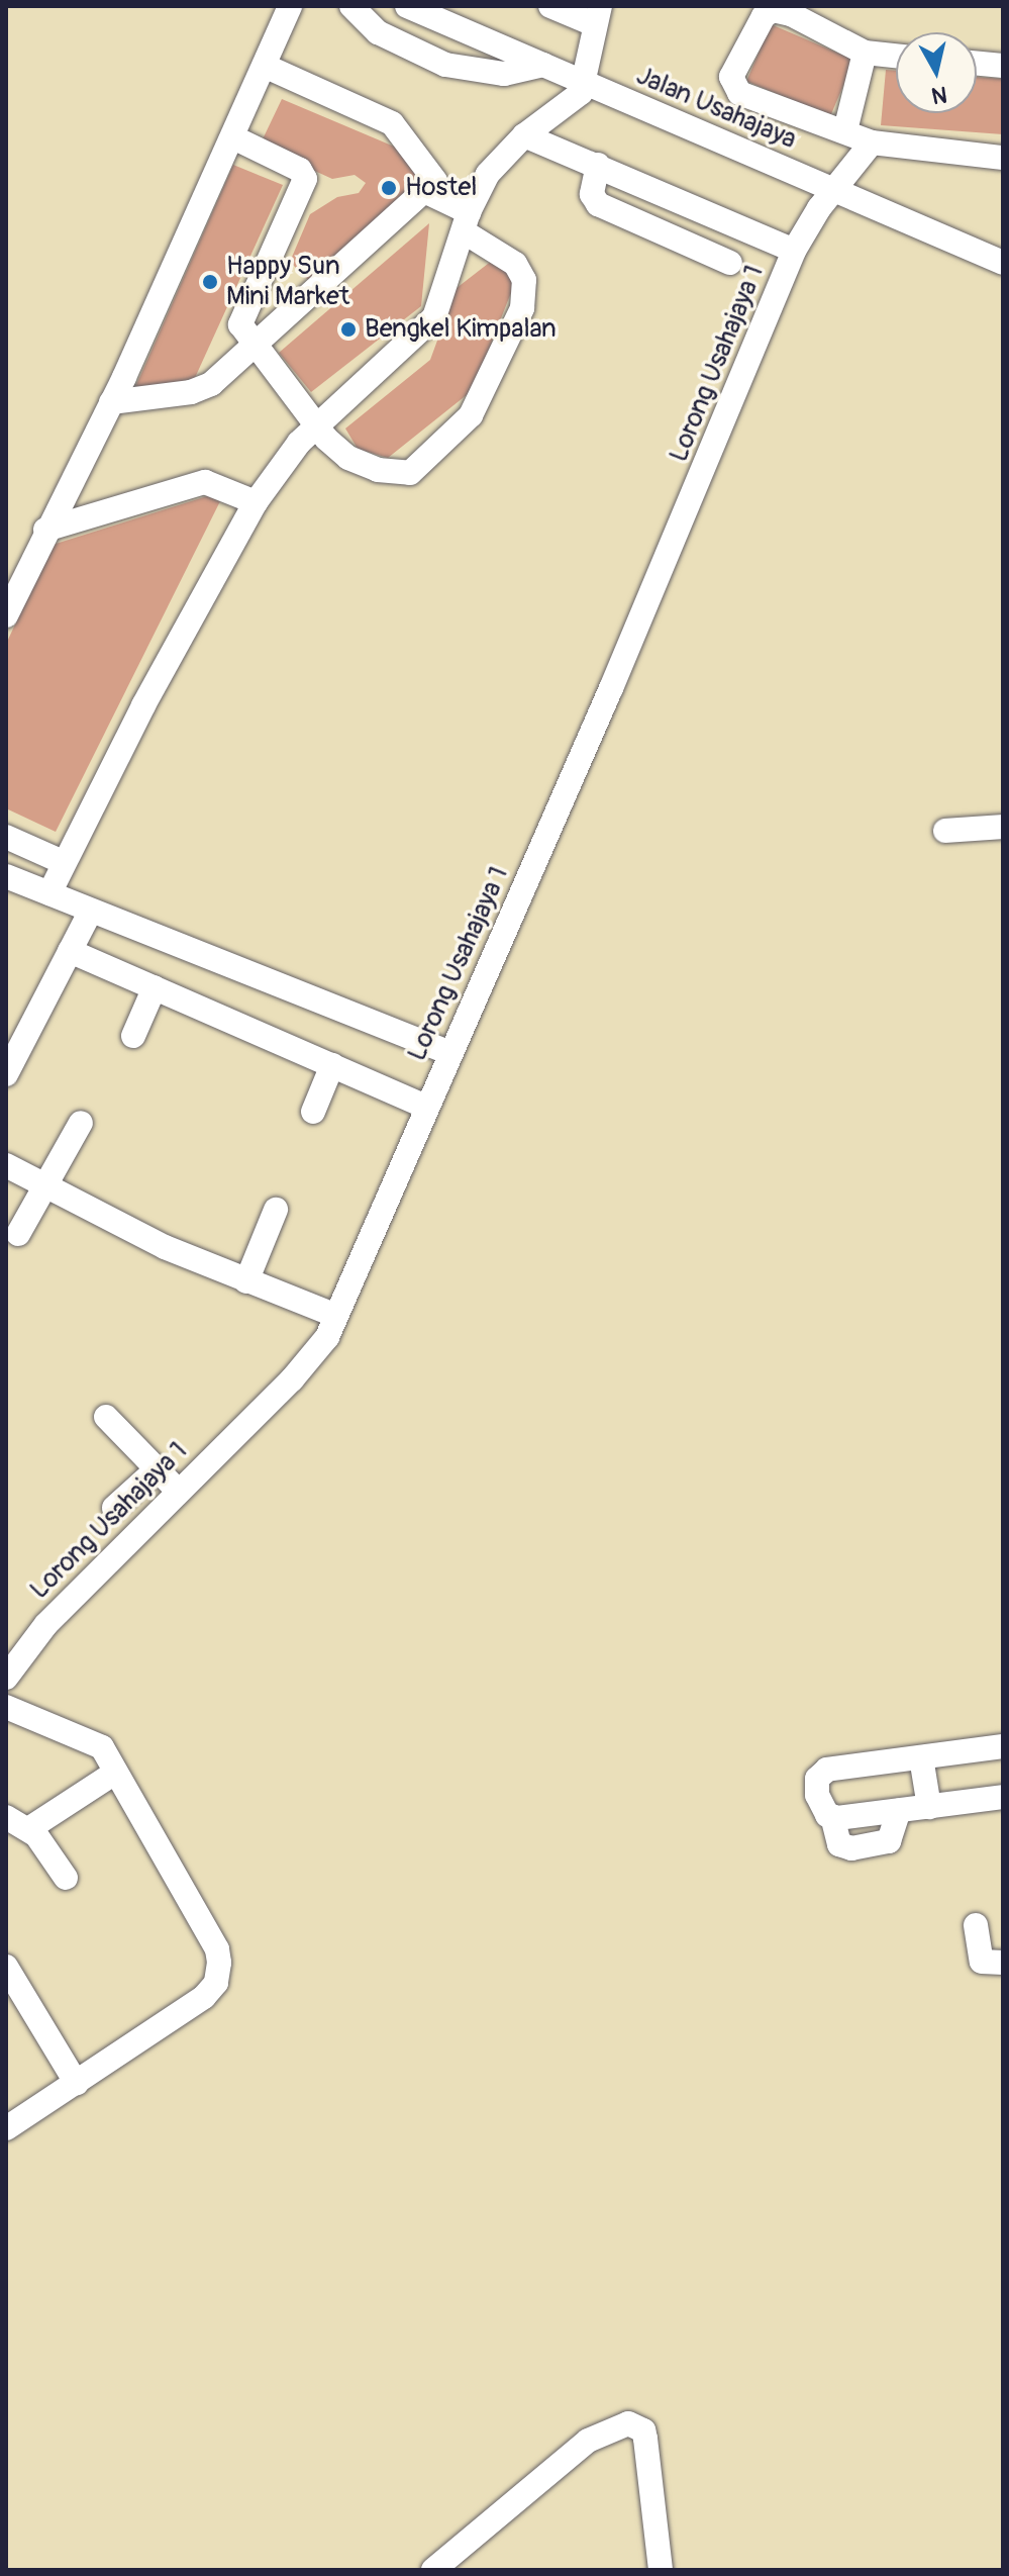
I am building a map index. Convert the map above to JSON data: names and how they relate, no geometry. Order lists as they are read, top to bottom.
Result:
{
  "streets": {
    "street": ["Jalan Usahajaya", "Lorong Usahajaya 1"]
  },
  "crossings": [
    ["Jalan Usahajaya", "Lorong Usahajaya 1"]
  ],
  "places": ["Hostel", "Happy Sun Mini Market", "Bengkel Kimpalan"],
  "north": "bottom"
}
